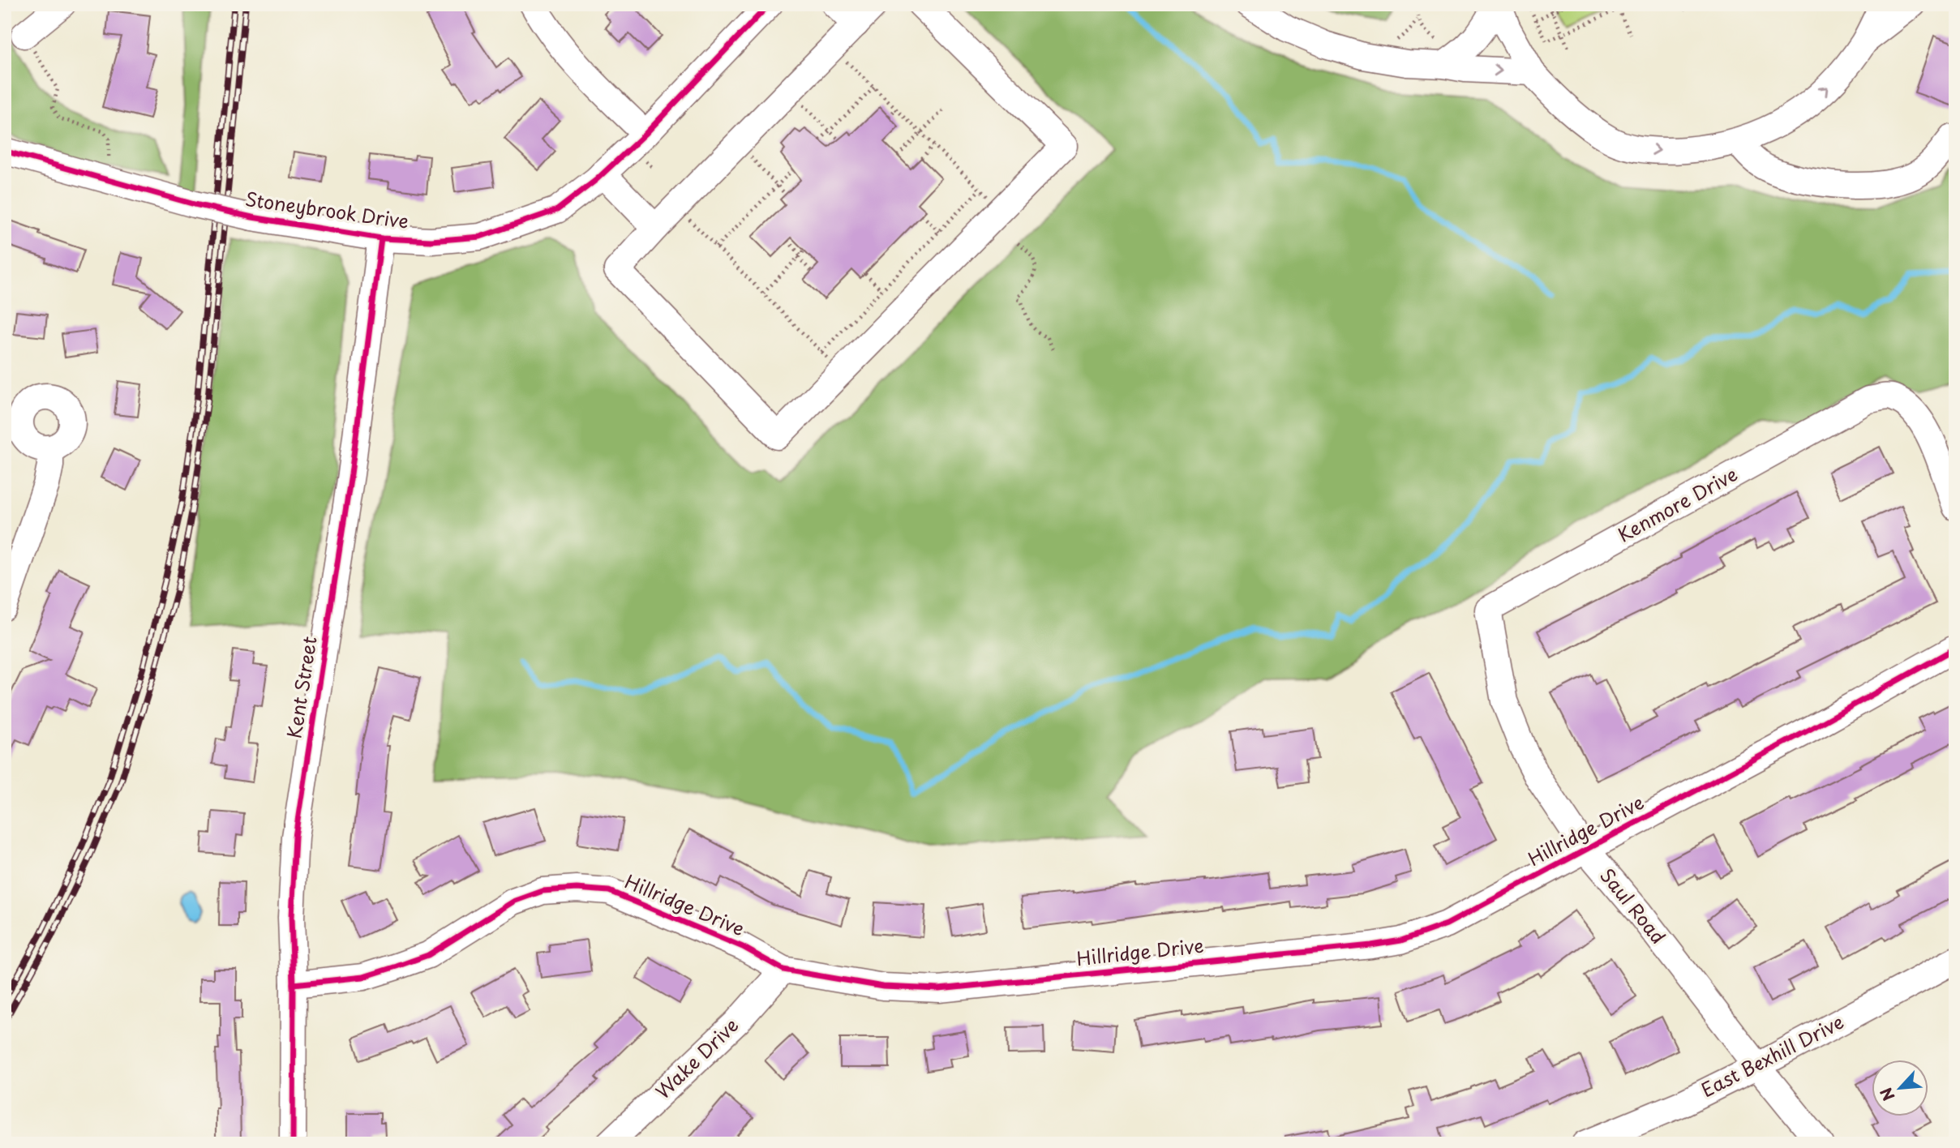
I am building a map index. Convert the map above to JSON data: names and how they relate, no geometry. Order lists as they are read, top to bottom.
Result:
{
  "streets": {
    "street": [
      "Stoneybrook Drive",
      "Kenmore Drive",
      "Kent Street",
      "Hillridge Drive",
      "Saul Road",
      "East Bexhill Drive",
      "Wake Drive"
    ]
  },
  "crossings": [
    ["Stoneybrook Drive", "Kent Street"],
    ["Kenmore Drive", "Saul Road"],
    ["Kent Street", "Hillridge Drive"],
    ["Hillridge Drive", "Saul Road"],
    ["Hillridge Drive", "Wake Drive"],
    ["Saul Road", "East Bexhill Drive"]
  ],
  "north": "bottom left"
}
